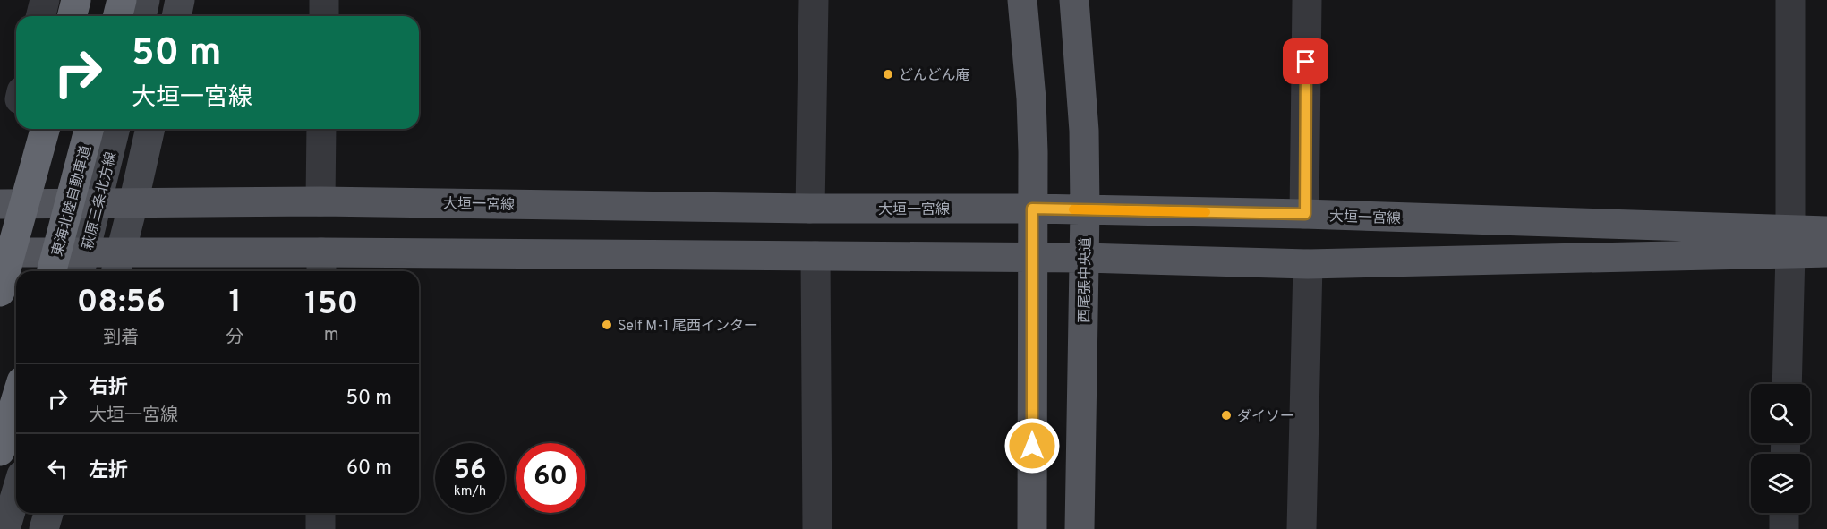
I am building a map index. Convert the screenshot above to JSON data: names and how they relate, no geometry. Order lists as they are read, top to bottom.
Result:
{
  "streets": {
    "highway": ["東海北陸自動車道"],
    "main road": ["萩原三条北方線", "大垣一宮線", "西尾張中央道"]
  },
  "crossings": [
    ["萩原三条北方線", "大垣一宮線"],
    ["大垣一宮線", "西尾張中央道"]
  ],
  "places": ["どんどん庵", "Self M-1 尾西インター", "ダイソー"],
  "page": {
    "turn": ["50 m", "大垣一宮線"],
    "eta": [
      "08:56",
      "到着",
      "1",
      "分",
      "150",
      "m"
    ],
    "list": [
      {
        "name": "右折",
        "note": "大垣一宮線",
        "value": "50 m"
      },
      {
        "name": "左折",
        "value": "60 m"
      }
    ],
    "speed": "56 km/h",
    "limit": "60"
  }
}
